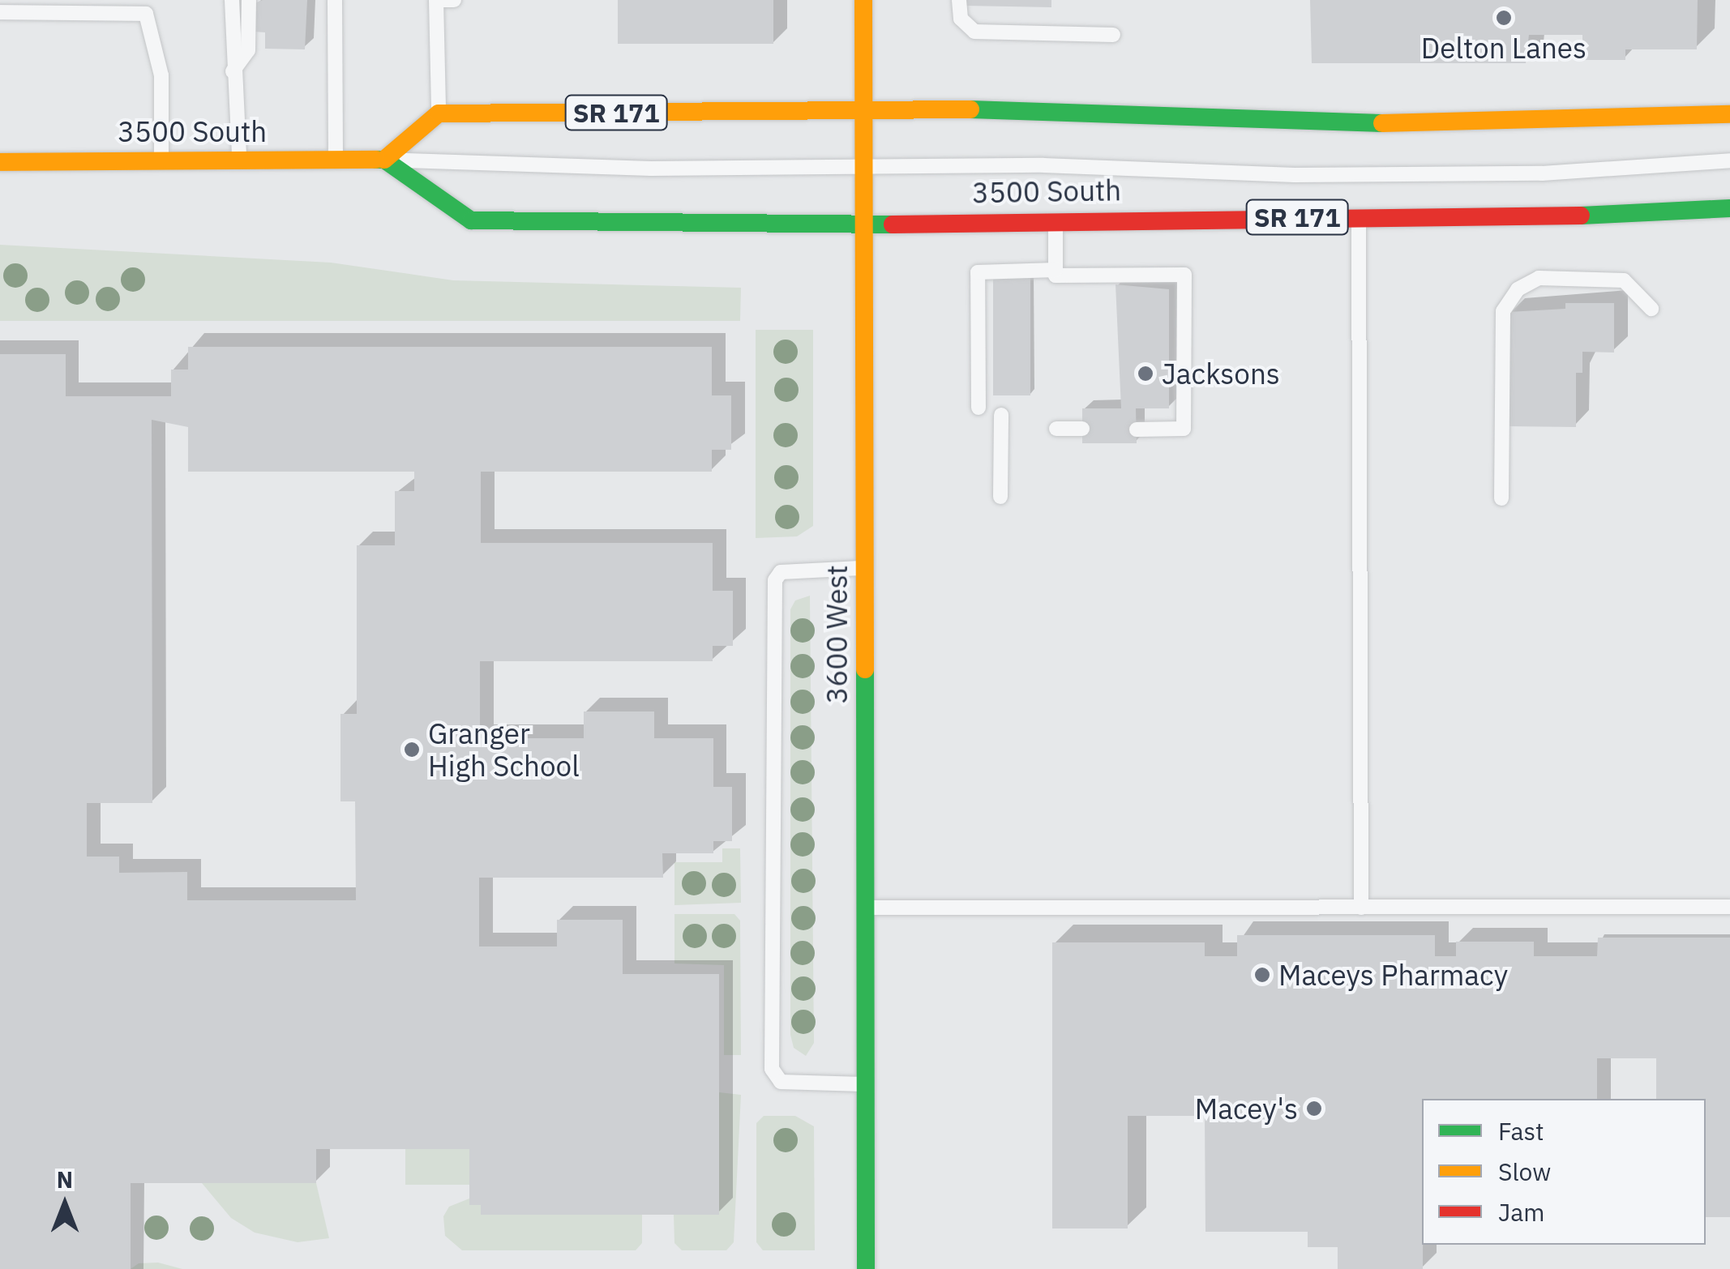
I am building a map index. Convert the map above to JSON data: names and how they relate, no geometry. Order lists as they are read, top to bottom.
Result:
{
  "streets": {
    "main road": ["SR 171", "3500 South", "3600 West"]
  },
  "crossings": [
    ["SR 171", "3600 West"],
    ["3500 South", "3600 West"]
  ],
  "places": [
    "Delton Lanes",
    "Jacksons",
    "Granger High School",
    "Maceys Pharmacy",
    "Macey's"
  ],
  "legend": ["Fast", "Slow", "Jam"],
  "north": "top"
}
